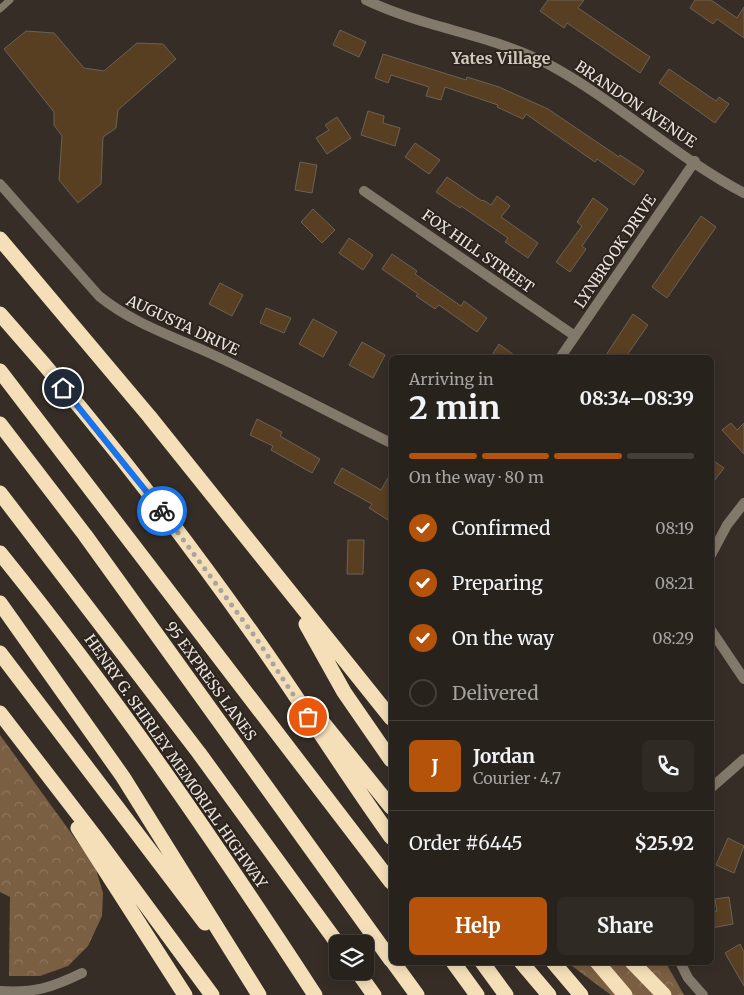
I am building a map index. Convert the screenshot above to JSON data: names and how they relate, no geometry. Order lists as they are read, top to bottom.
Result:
{
  "streets": {
    "highway": ["95 EXPRESS LANES", "HENRY G. SHIRLEY MEMORIAL HIGHWAY"],
    "street": [
      "BRANDON AVENUE",
      "FOX HILL STREET",
      "LYNBROOK DRIVE",
      "AUGUSTA DRIVE"
    ]
  },
  "crossings": [
    ["BRANDON AVENUE", "LYNBROOK DRIVE"],
    ["FOX HILL STREET", "LYNBROOK DRIVE"]
  ],
  "districts": ["Yates Village"],
  "page": {
    "heading": ["2 min", "Arriving in", "08:34–08:39"],
    "panel": [
      "Jordan",
      "Courier · 4.7",
      "Order #6445",
      "$25.92"
    ],
    "bar": "On the way · 80 m",
    "list": [
      ["Confirmed", "08:19"],
      ["Preparing", "08:21"],
      ["On the way", "08:29"],
      "Delivered"
    ],
    "round": "J",
    "buttons": ["Help", "Share"]
  }
}
